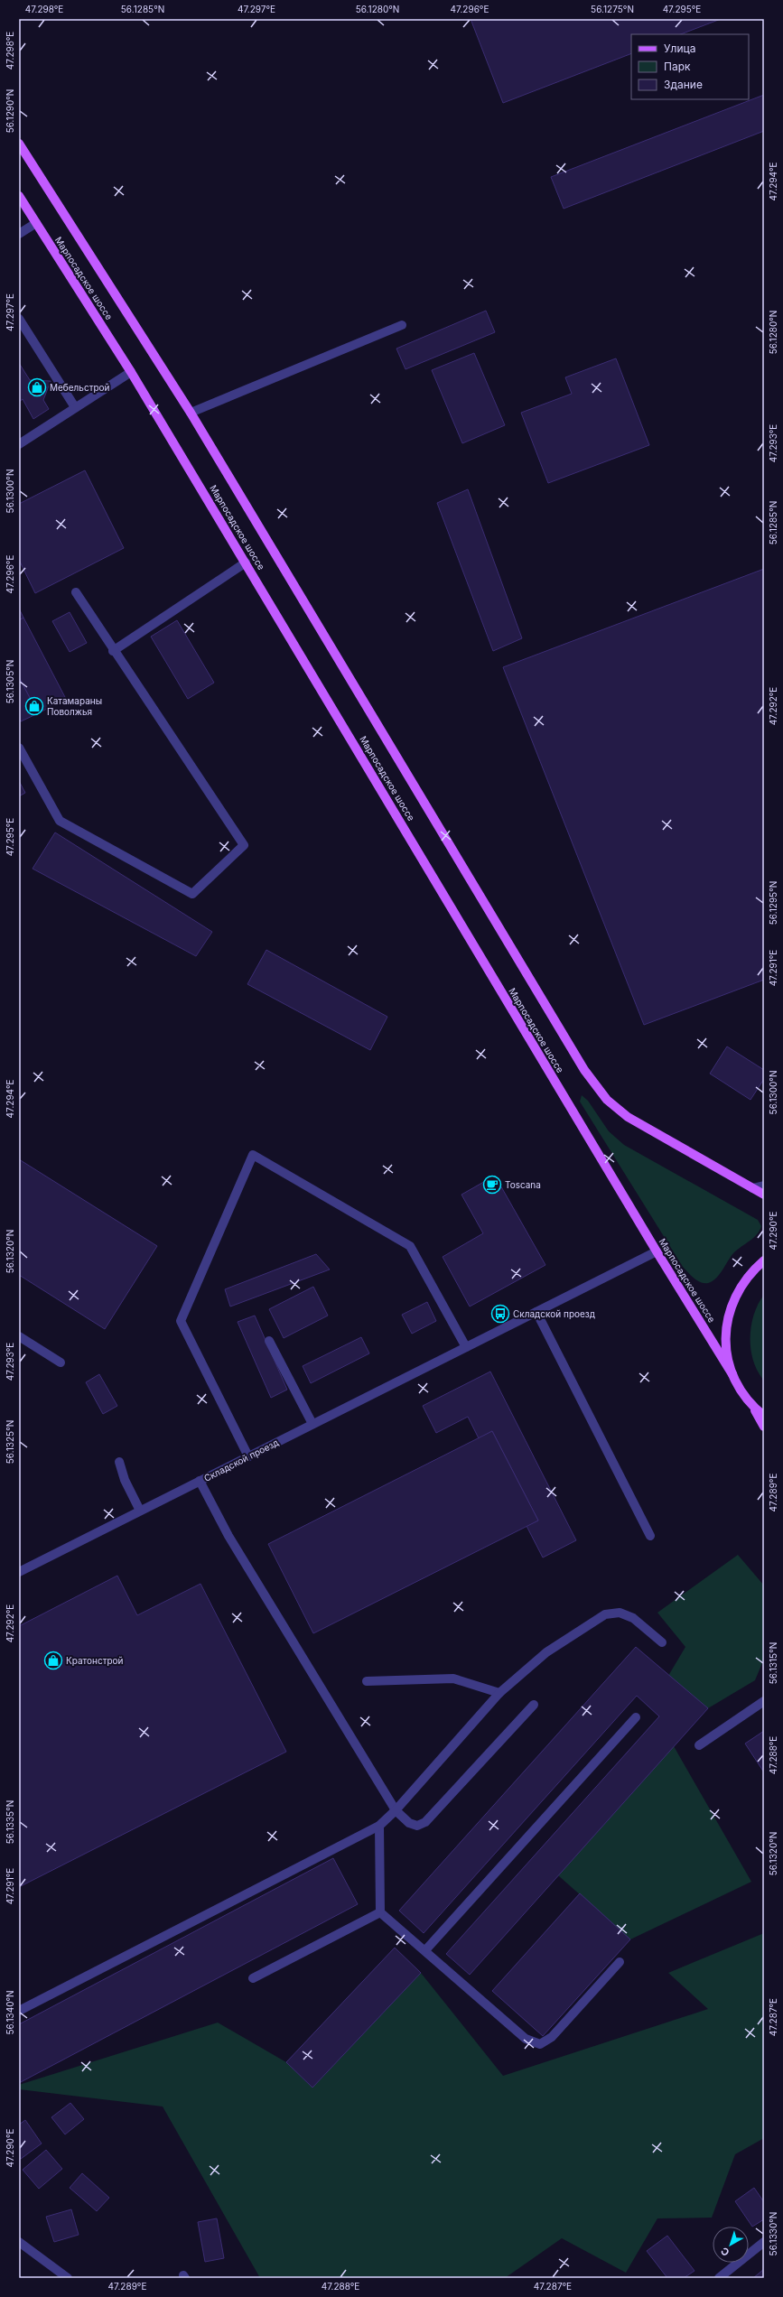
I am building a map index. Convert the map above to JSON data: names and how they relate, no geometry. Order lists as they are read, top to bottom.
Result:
{
  "streets": {
    "main road": ["Марпосадское шоссе"],
    "street": ["Складской проезд"]
  },
  "crossings": [
    ["Марпосадское шоссе", "Складской проезд"]
  ],
  "places": {
    "shop": ["Мебельстрой", "Катамараны Поволжья", "Кратонстрой"],
    "cafe": ["Toscana"],
    "bus stop": ["Складской проезд"]
  },
  "legend": ["Улица", "Парк", "Здание"],
  "north": "bottom left",
  "coordinates": [
    "47.298°E",
    "56.1285°N",
    "47.297°E",
    "56.1280°N",
    "47.296°E",
    "56.1275°N",
    "47.295°E",
    "56.1290°N",
    "47.294°E",
    "47.293°E",
    "56.1300°N",
    "56.1305°N",
    "47.292°E",
    "56.1295°N",
    "47.291°E",
    "47.290°E",
    "56.1320°N",
    "56.1325°N",
    "47.289°E",
    "56.1315°N",
    "47.288°E",
    "56.1335°N",
    "56.1340°N",
    "47.287°E",
    "56.1330°N"
  ]
}
